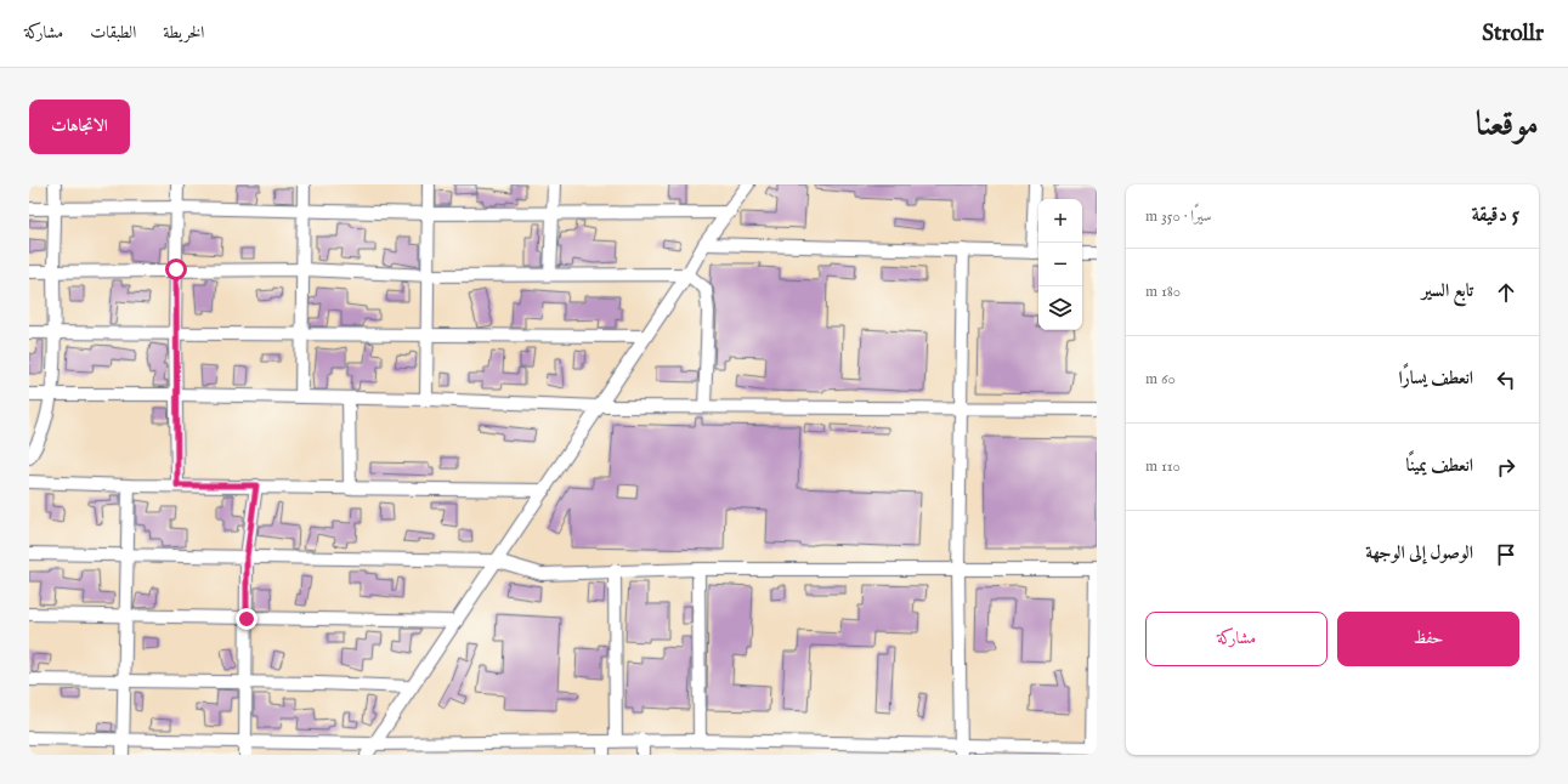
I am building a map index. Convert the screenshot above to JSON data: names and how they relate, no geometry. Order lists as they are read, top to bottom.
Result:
{
  "page": {
    "header": "Strollr",
    "nav": ["الخريطة", "الطبقات", "مشاركة"],
    "title": "موقعنا",
    "buttons": [
      "الاتجاهات",
      ["حفظ", "مشاركة"]
    ],
    "heading": ["5 دقيقة", "سيرًا · 350 m"],
    "map_buttons": ["+", "−"],
    "list": [
      ["تابع السير", "180 m"],
      ["انعطف يسارًا", "60 m"],
      ["انعطف يمينًا", "110 m"],
      "الوصول إلى الوجهة"
    ]
  }
}
